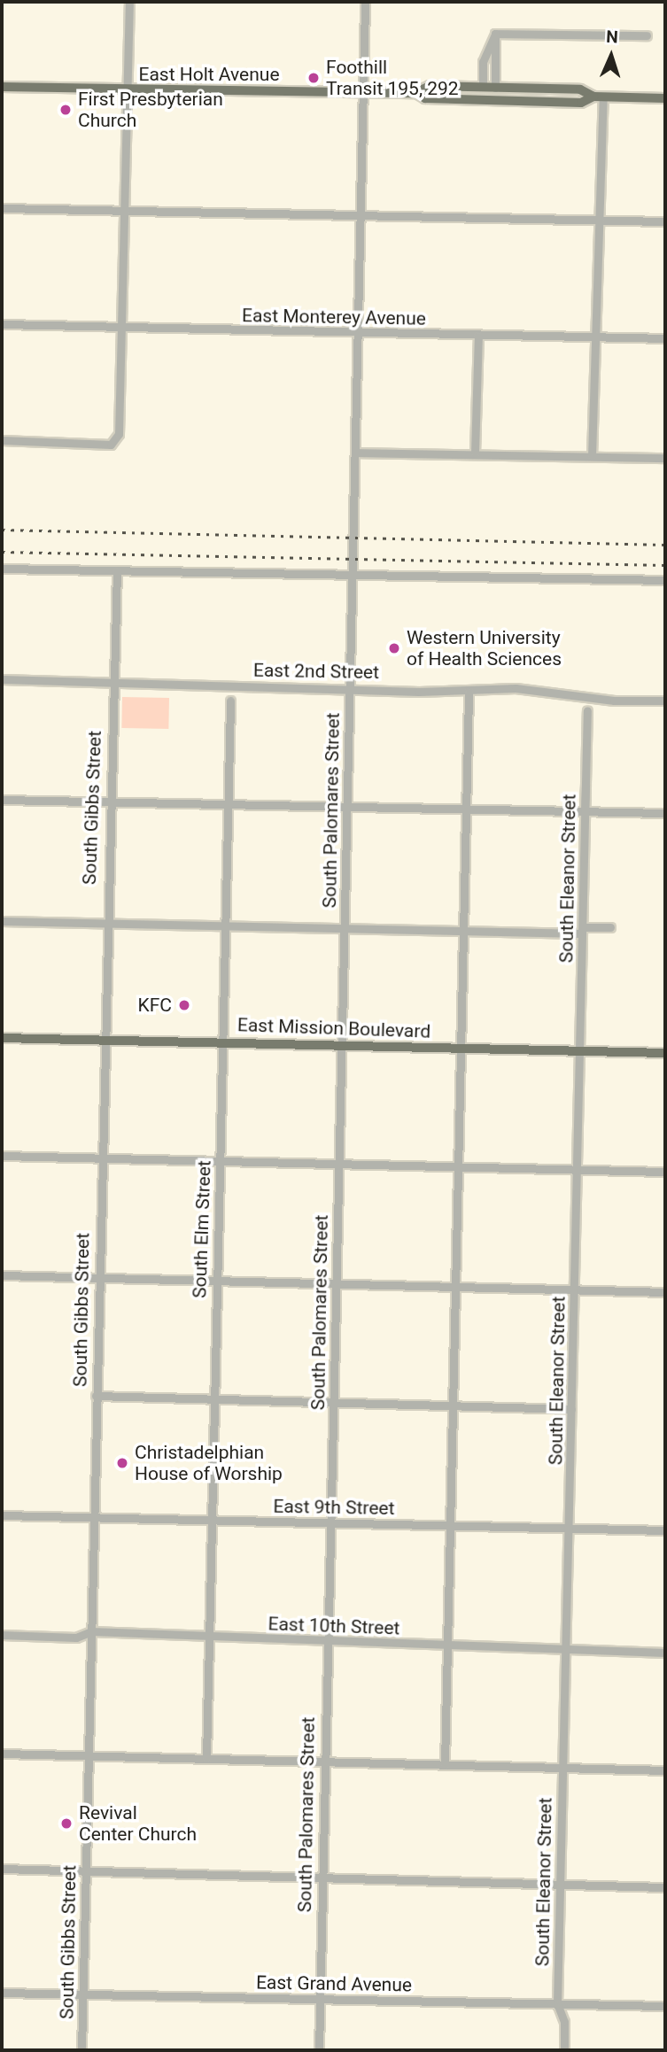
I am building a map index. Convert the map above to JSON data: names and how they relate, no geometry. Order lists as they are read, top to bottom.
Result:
{
  "streets": {
    "main road": ["East Holt Avenue", "East Mission Boulevard"],
    "street": [
      "East Monterey Avenue",
      "East 2nd Street",
      "South Gibbs Street",
      "South Palomares Street",
      "South Eleanor Street",
      "South Elm Street",
      "East 9th Street",
      "East 10th Street",
      "East Grand Avenue"
    ]
  },
  "crossings": [
    ["East Holt Avenue", "South Palomares Street"],
    ["East Monterey Avenue", "South Palomares Street"],
    ["East 2nd Street", "South Gibbs Street"],
    ["East 2nd Street", "South Palomares Street"],
    ["South Gibbs Street", "East Mission Boulevard"],
    ["South Gibbs Street", "East 9th Street"],
    ["South Gibbs Street", "East 10th Street"],
    ["South Gibbs Street", "East Grand Avenue"],
    ["South Palomares Street", "East Mission Boulevard"],
    ["South Palomares Street", "East 9th Street"],
    ["South Palomares Street", "East 10th Street"],
    ["South Palomares Street", "East Grand Avenue"],
    ["South Eleanor Street", "East Mission Boulevard"],
    ["South Eleanor Street", "East 9th Street"],
    ["South Eleanor Street", "East 10th Street"],
    ["South Eleanor Street", "East Grand Avenue"],
    ["East Mission Boulevard", "South Elm Street"],
    ["South Elm Street", "East 9th Street"],
    ["South Elm Street", "East 10th Street"]
  ],
  "places": [
    "Foothill Transit 195, 292",
    "First Presbyterian Church",
    "Western University of Health Sciences",
    "KFC",
    "Christadelphian House of Worship",
    "Revival Center Church"
  ],
  "north": "top"
}
